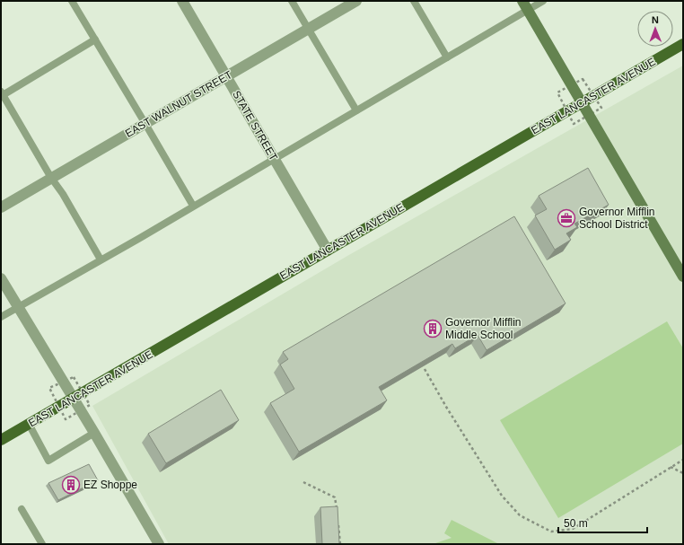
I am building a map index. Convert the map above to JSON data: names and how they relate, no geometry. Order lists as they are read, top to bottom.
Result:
{
  "streets": {
    "main road": ["EAST LANCASTER AVENUE"],
    "street": ["EAST WALNUT STREET", "STATE STREET"]
  },
  "crossings": [
    ["EAST LANCASTER AVENUE", "STATE STREET"],
    ["EAST WALNUT STREET", "STATE STREET"]
  ],
  "places": {
    "office": ["Governor Mifflin School District"],
    "building": ["Governor Mifflin Middle School", "EZ Shoppe"]
  },
  "scale_bar": "50 m",
  "north": "top"
}
